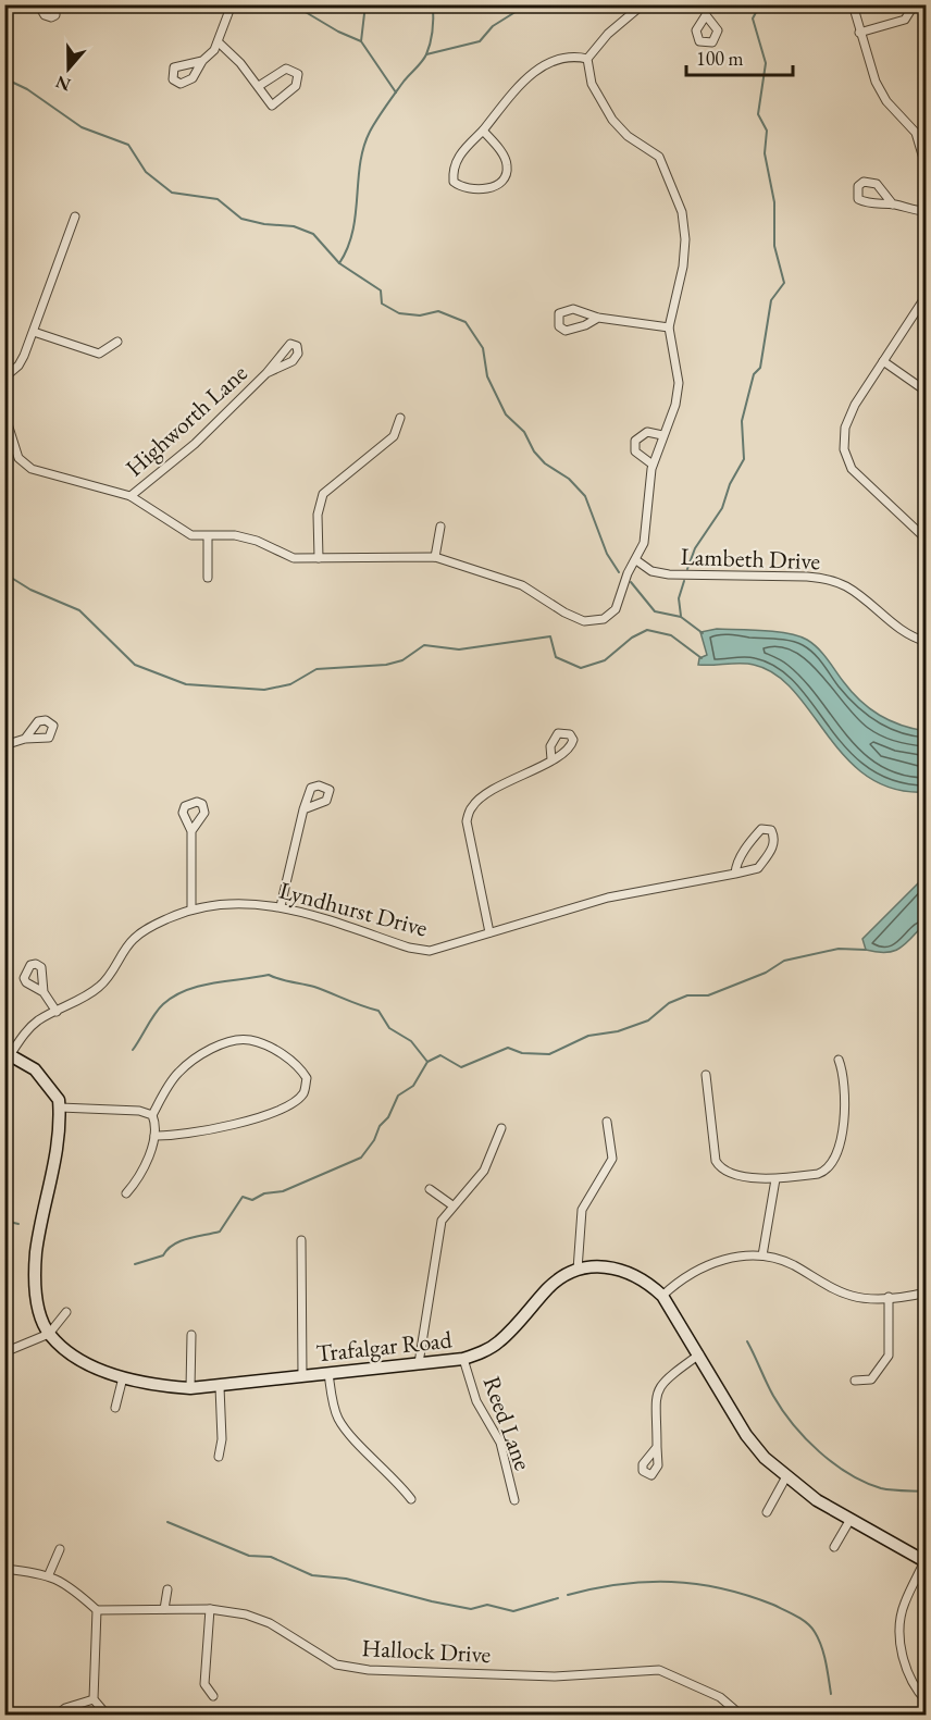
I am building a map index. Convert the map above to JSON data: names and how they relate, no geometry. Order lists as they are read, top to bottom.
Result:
{
  "streets": {
    "street": [
      "Highworth Lane",
      "Lambeth Drive",
      "Lyndhurst Drive",
      "Trafalgar Road",
      "Reed Lane",
      "Hallock Drive"
    ]
  },
  "crossings": [
    ["Trafalgar Road", "Reed Lane"]
  ],
  "scale_bar": "100 m",
  "north": "bottom"
}
